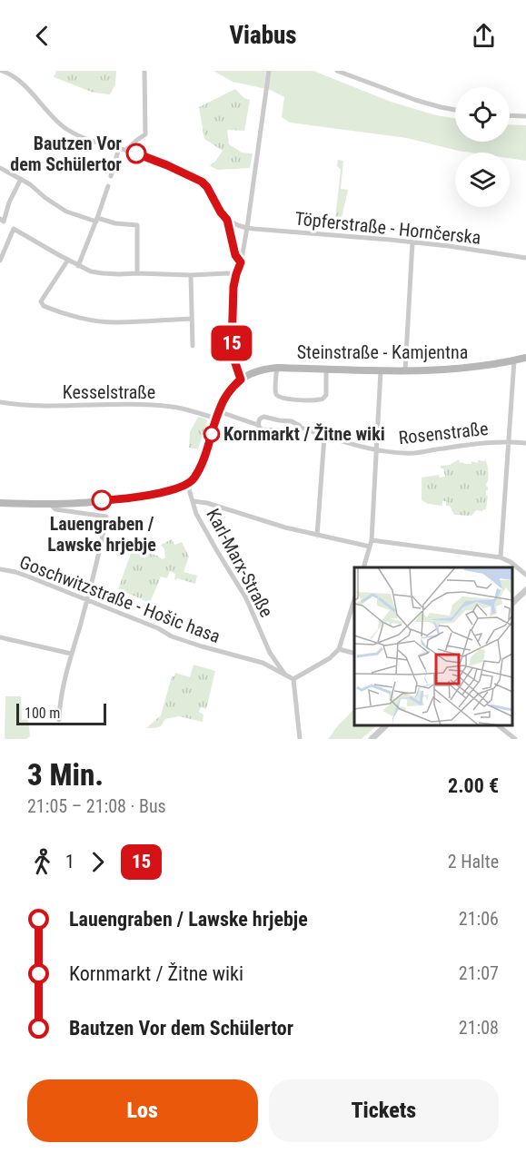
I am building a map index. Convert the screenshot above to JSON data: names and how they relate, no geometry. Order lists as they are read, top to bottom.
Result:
{
  "streets": {
    "main road": ["Steinstraße - Kamjentna"],
    "street": [
      "Töpferstraße - Hornčerska",
      "Kesselstraße",
      "Rosenstraße",
      "Karl-Marx-Straße",
      "Goschwitzstraße - Hošic hasa"
    ]
  },
  "crossings": [
    ["Kesselstraße", "Rosenstraße"],
    ["Karl-Marx-Straße", "Goschwitzstraße - Hošic hasa"]
  ],
  "places": ["Bautzen Vor dem Schülertor", "Kornmarkt / Žitne wiki", "Lauengraben / Lawske hrjebje"],
  "lines": ["bus line 15"],
  "scale_bar": "100 m",
  "page": {
    "header": "Viabus",
    "on_map": "15",
    "scale": "100 m",
    "heading": ["3 Min.", "21:05 – 21:08 · Bus", "2.00 €"],
    "legs": ["1", "15", "2 Halte"],
    "list": [
      {
        "name": "Lauengraben / Lawske hrjebje",
        "value": "21:06"
      },
      {
        "name": "Kornmarkt / Žitne wiki",
        "value": "21:07"
      },
      {
        "name": "Bautzen Vor dem Schülertor",
        "value": "21:08"
      }
    ],
    "buttons": ["Los", "Tickets"]
  }
}
